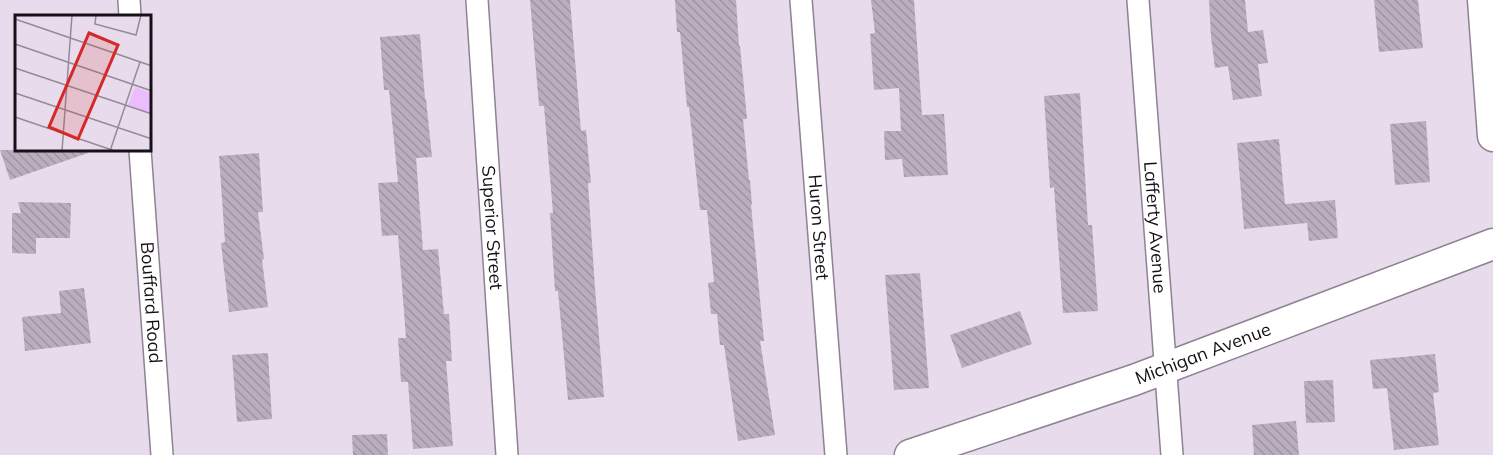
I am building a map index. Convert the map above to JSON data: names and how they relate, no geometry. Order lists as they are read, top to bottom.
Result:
{
  "streets": {
    "street": [
      "Huron Street",
      "Superior Street",
      "Lafferty Avenue",
      "Bouffard Road",
      "Michigan Avenue"
    ]
  },
  "crossings": [
    ["Lafferty Avenue", "Michigan Avenue"]
  ]
}
